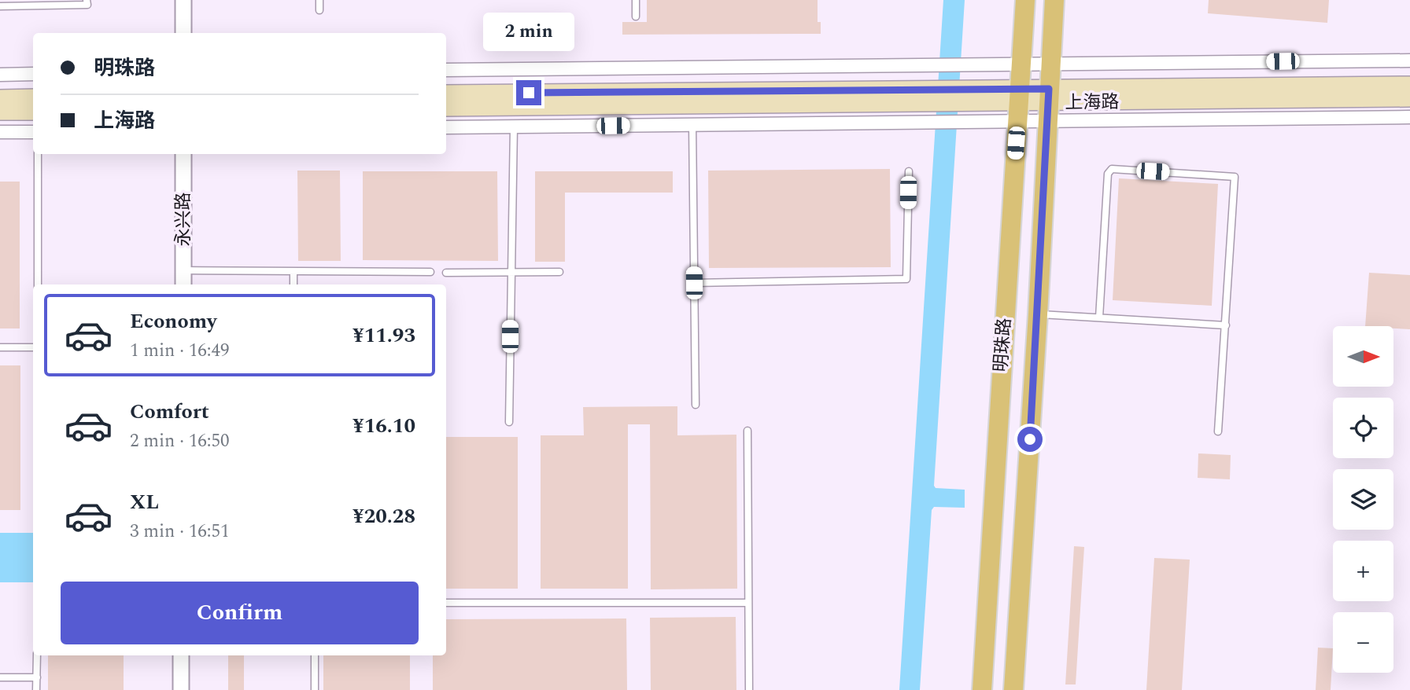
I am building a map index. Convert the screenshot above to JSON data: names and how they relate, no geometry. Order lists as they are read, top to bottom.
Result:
{
  "streets": {
    "main road": ["上海路", "明珠路"],
    "street": ["永兴路"]
  },
  "crossings": [
    ["上海路", "明珠路"]
  ],
  "north": "right",
  "page": {
    "bubble": "2 min",
    "banner": ["明珠路", "上海路"],
    "list": [
      {
        "name": "Economy",
        "note": "1 min · 16:49",
        "value": "¥11.93"
      },
      {
        "name": "Comfort",
        "note": "2 min · 16:50",
        "value": "¥16.10"
      },
      {
        "name": "XL",
        "note": "3 min · 16:51",
        "value": "¥20.28"
      }
    ],
    "map_buttons": ["+", "−"],
    "buttons": "Confirm"
  }
}
